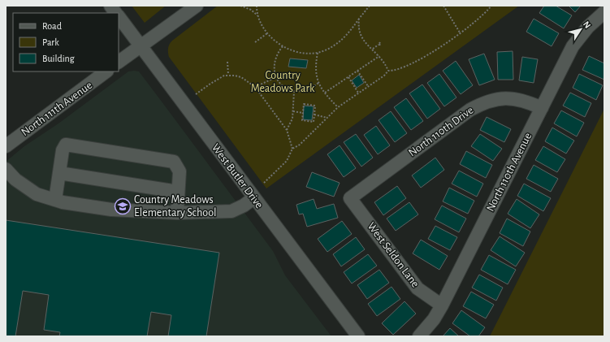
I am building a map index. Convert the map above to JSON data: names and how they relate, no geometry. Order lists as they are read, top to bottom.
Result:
{
  "streets": {
    "street": [
      "North 111th Avenue",
      "North 110th Drive",
      "North 110th Avenue",
      "West Butler Drive",
      "West Seldon Lane"
    ]
  },
  "crossings": [
    ["North 110th Drive", "North 110th Avenue"],
    ["North 110th Drive", "West Seldon Lane"],
    ["North 110th Avenue", "West Seldon Lane"]
  ],
  "parks": ["Country Meadows Park"],
  "places": {
    "school or university": ["Country Meadows Elementary School"]
  },
  "legend": ["Road", "Park", "Building"],
  "north": "top right"
}
